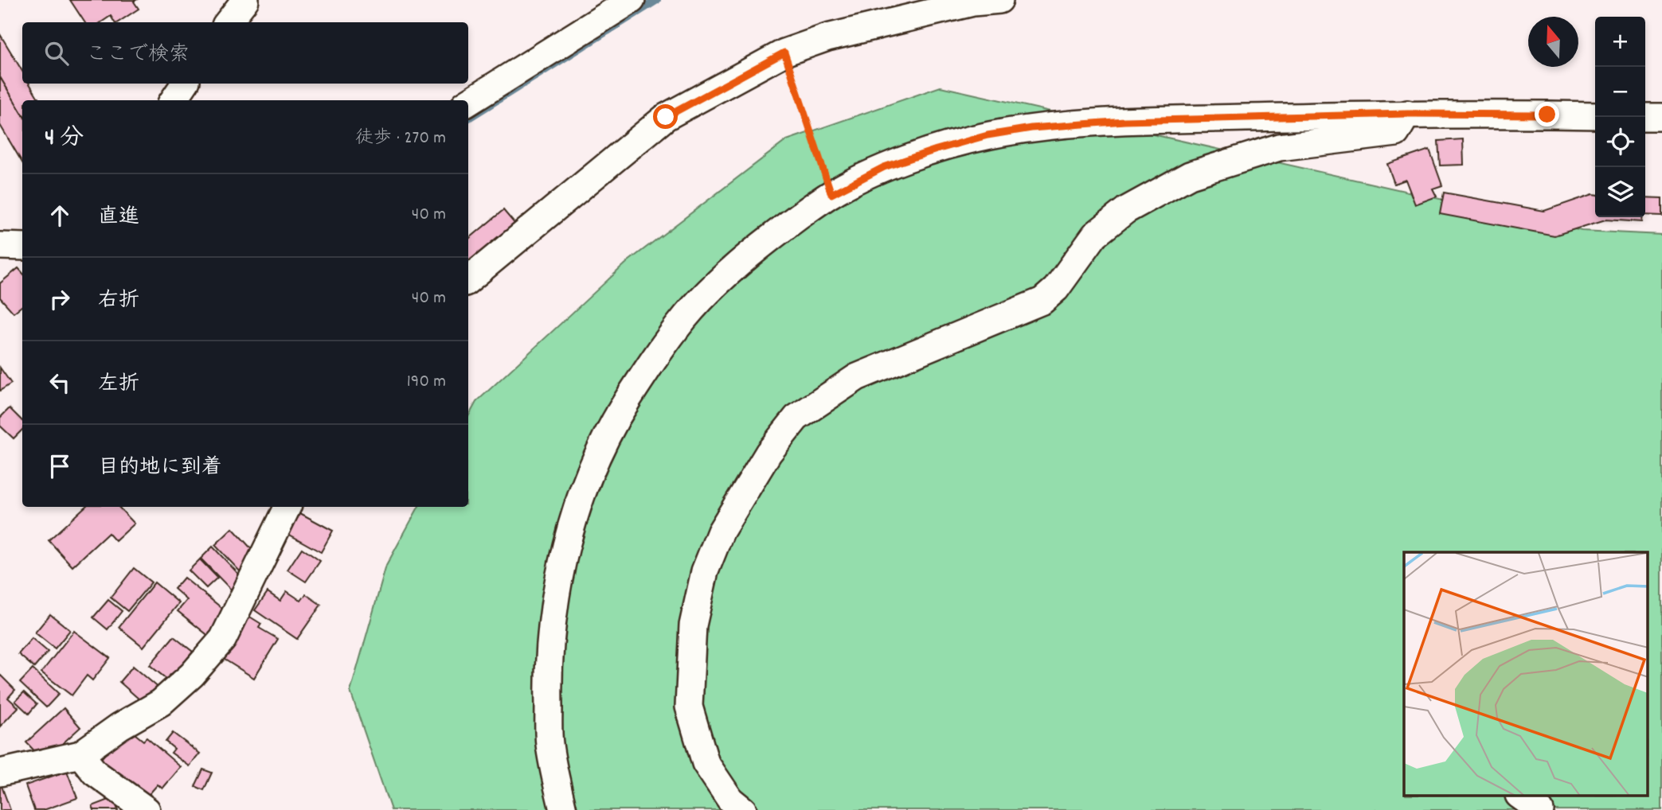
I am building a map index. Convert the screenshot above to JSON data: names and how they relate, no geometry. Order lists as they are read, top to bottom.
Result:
{
  "north": "top",
  "page": {
    "map_buttons": ["+", "−"],
    "search": "ここで検索",
    "heading": ["4 分", "徒歩 · 270 m"],
    "list": [
      ["直進", "40 m"],
      ["右折", "40 m"],
      ["左折", "190 m"],
      "目的地に到着"
    ]
  }
}
